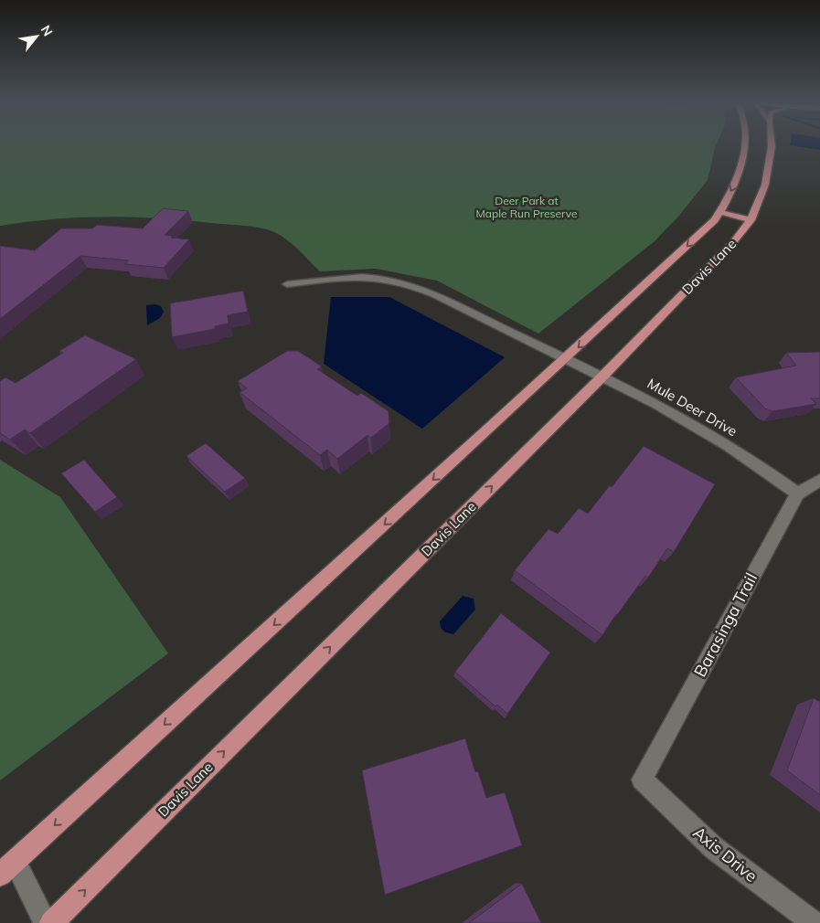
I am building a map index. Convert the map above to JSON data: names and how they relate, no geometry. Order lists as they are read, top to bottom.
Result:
{
  "streets": {
    "main road": ["Davis Lane"],
    "street": ["Mule Deer Drive", "Barasinga Trail", "Axis Drive"]
  },
  "crossings": [
    ["Davis Lane", "Mule Deer Drive"],
    ["Mule Deer Drive", "Barasinga Trail"],
    ["Barasinga Trail", "Axis Drive"]
  ],
  "parks": ["Deer Park at Maple Run Preserve"],
  "north": "top right"
}
